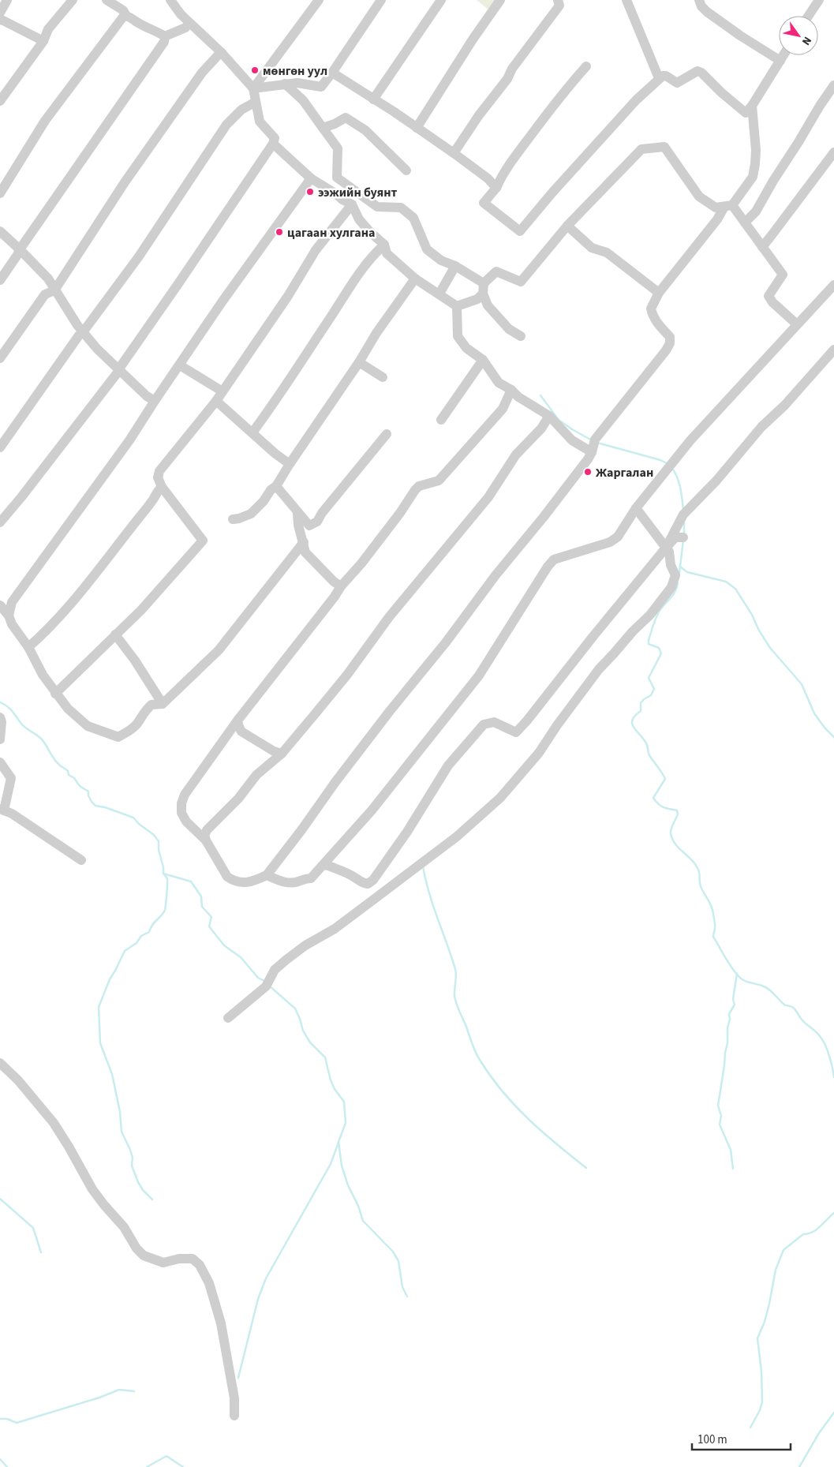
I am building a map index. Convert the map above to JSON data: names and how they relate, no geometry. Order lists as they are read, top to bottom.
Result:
{
  "places": [
    "мөнгөн уул",
    "ээжийн буянт",
    "цагаан хулгана",
    "Жаргалан"
  ],
  "scale_bar": "100 m",
  "north": "bottom right"
}
